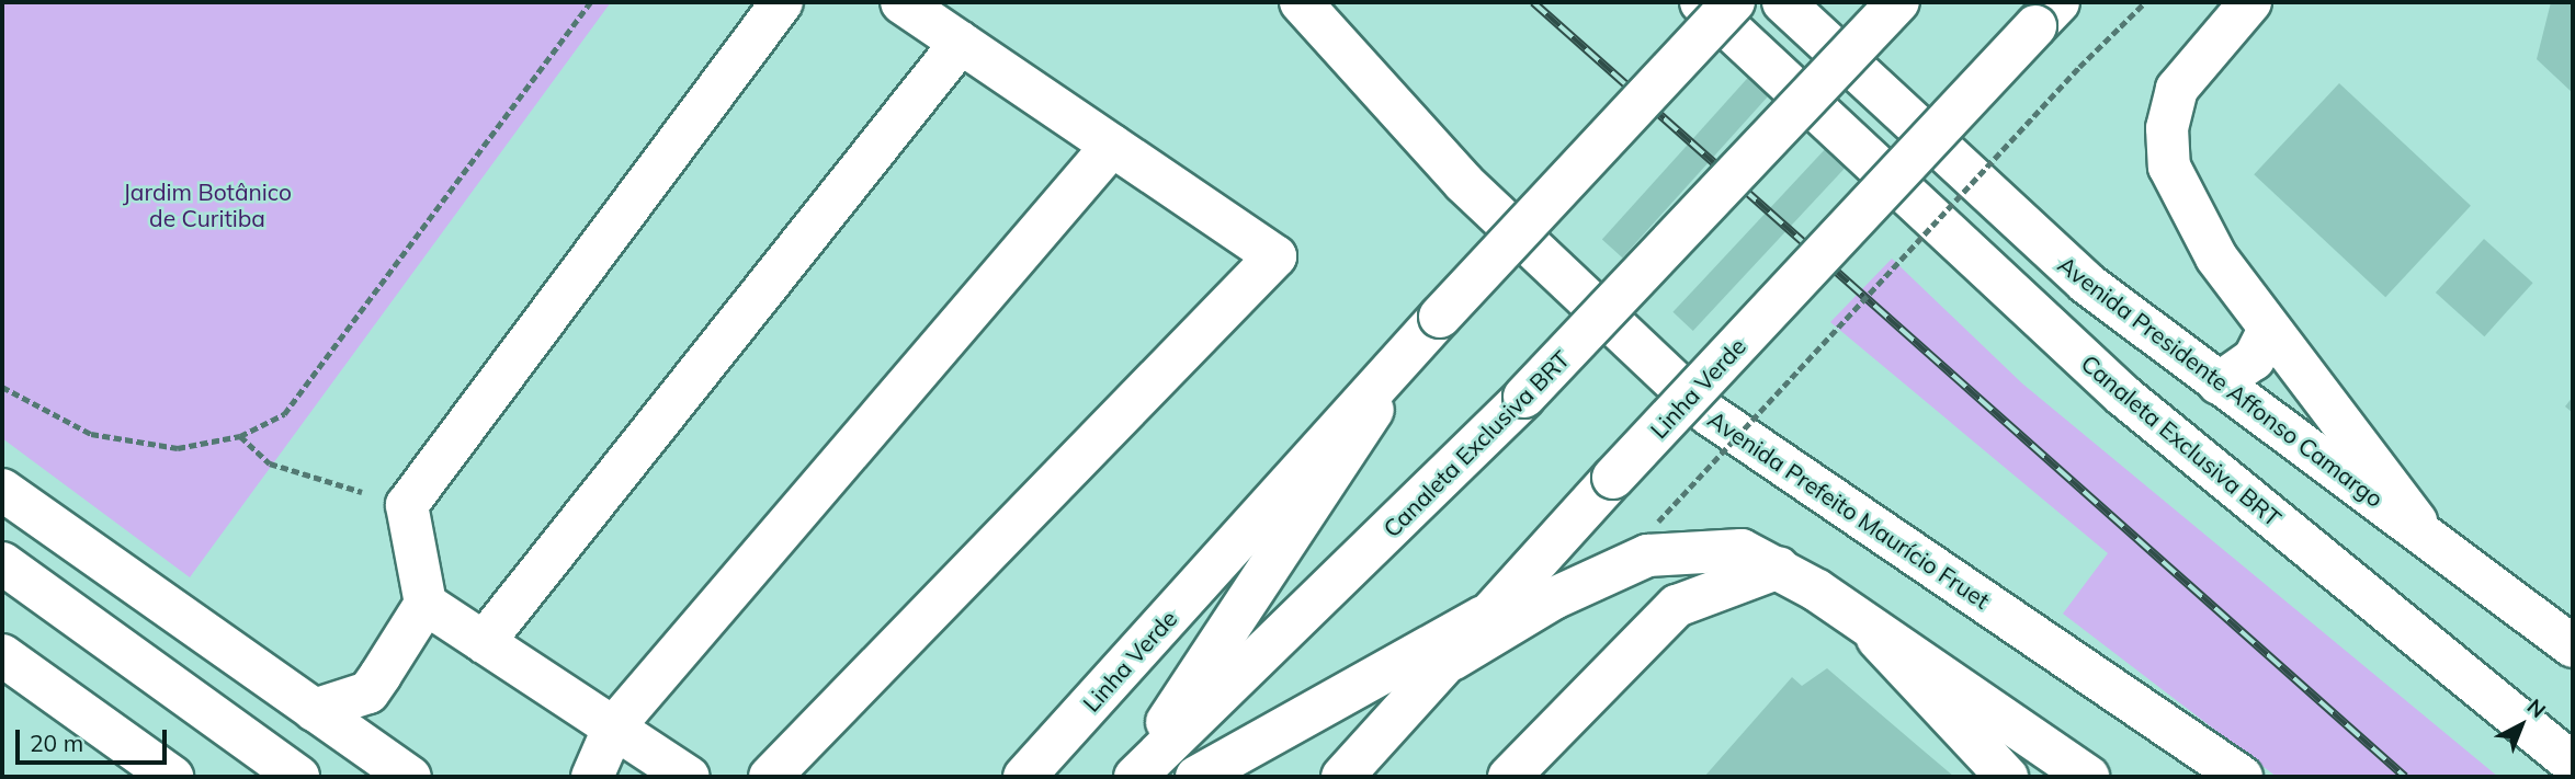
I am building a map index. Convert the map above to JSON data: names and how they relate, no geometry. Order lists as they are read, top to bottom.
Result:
{
  "streets": {
    "main road": [
      "Avenida Presidente Affonso Camargo",
      "Linha Verde",
      "Canaleta Exclusiva BRT",
      "Avenida Prefeito Maurício Fruet"
    ]
  },
  "crossings": [
    ["Linha Verde", "Canaleta Exclusiva BRT"]
  ],
  "parks": ["Jardim Botânico de Curitiba"],
  "scale_bar": "20 m",
  "north": "top right"
}
